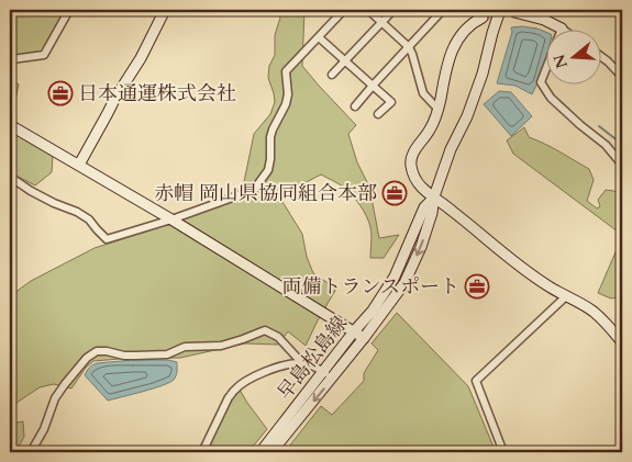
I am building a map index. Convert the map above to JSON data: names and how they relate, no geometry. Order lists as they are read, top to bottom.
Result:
{
  "streets": {
    "street": ["早島松島線"]
  },
  "places": {
    "office": ["日本通運株式会社", "赤帽 岡山県協同組合本部", "両備トランスポート"]
  },
  "north": "left"
}
